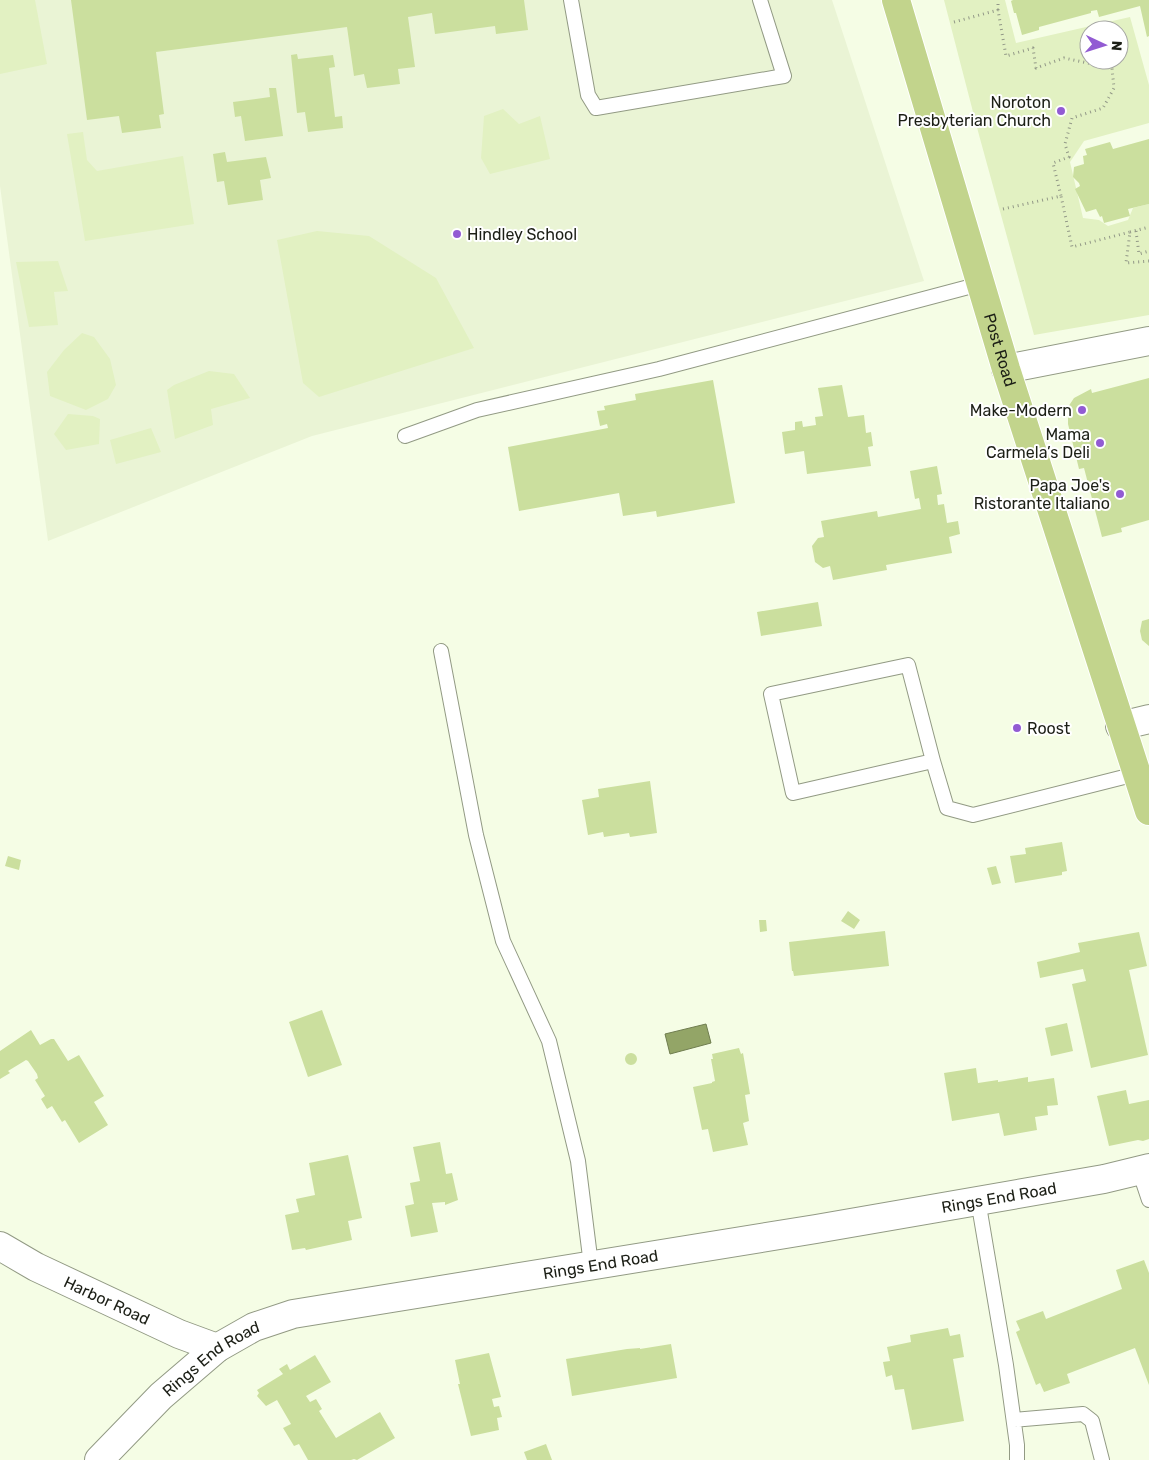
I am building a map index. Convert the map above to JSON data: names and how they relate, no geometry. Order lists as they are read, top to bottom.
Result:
{
  "streets": {
    "main road": ["Post Road"],
    "street": ["Rings End Road", "Harbor Road"]
  },
  "crossings": [
    ["Rings End Road", "Harbor Road"]
  ],
  "places": [
    "Noroton Presbyterian Church",
    "Hindley School",
    "Make-Modern",
    "Mama Carmela’s Deli",
    "Papa Joe's Ristorante Italiano",
    "Roost"
  ],
  "north": "right"
}
